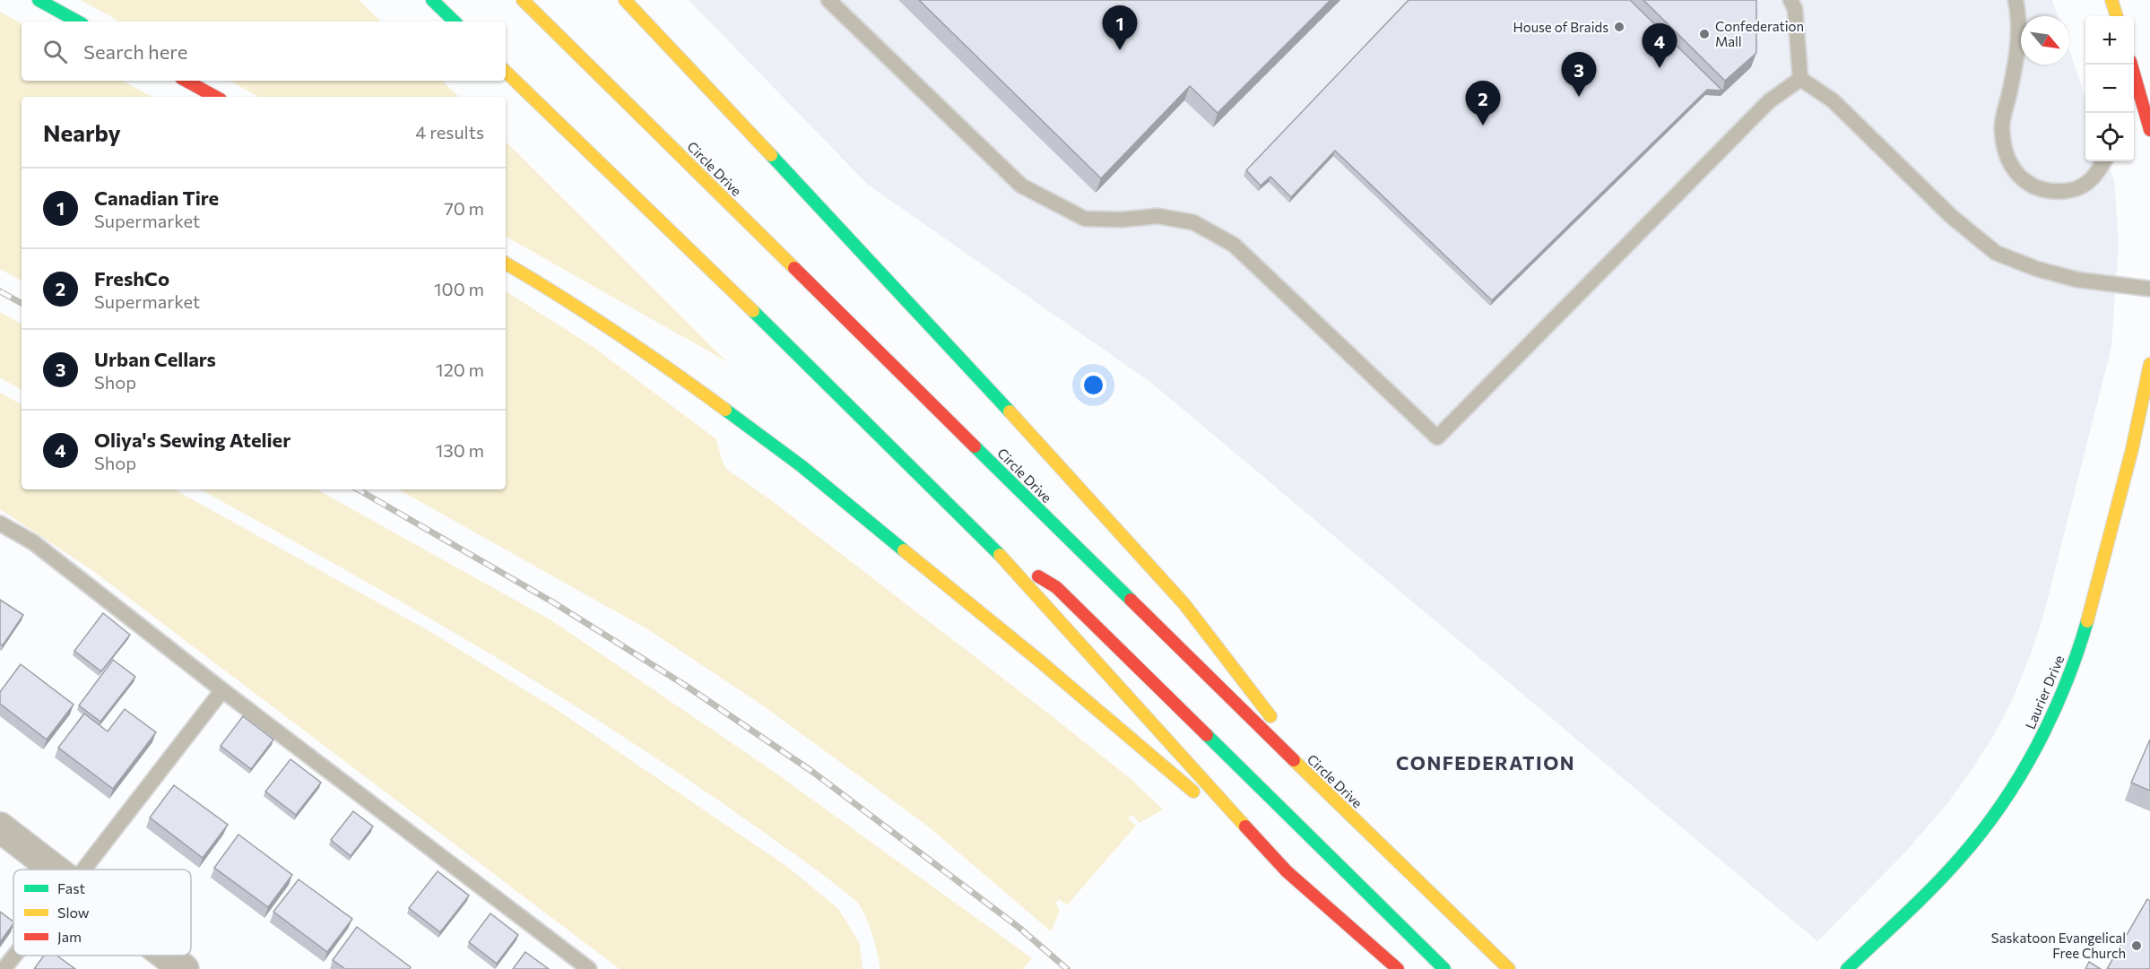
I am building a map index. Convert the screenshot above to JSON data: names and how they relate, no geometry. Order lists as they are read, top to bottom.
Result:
{
  "streets": {
    "main road": ["Circle Drive", "Laurier Drive"]
  },
  "districts": ["CONFEDERATION"],
  "places": ["House of Braids", "Confederation Mall", "Saskatoon Evangelical Free Church"],
  "legend": ["Fast", "Slow", "Jam"],
  "north": "bottom right",
  "page": {
    "pins": [
      "1",
      "4",
      "3",
      "2"
    ],
    "map_buttons": ["+", "−"],
    "search": "Search here",
    "heading": ["Nearby", "4 results"],
    "list": [
      {
        "mark": "1",
        "name": "Canadian Tire",
        "note": "Supermarket",
        "value": "70 m"
      },
      {
        "mark": "2",
        "name": "FreshCo",
        "note": "Supermarket",
        "value": "100 m"
      },
      {
        "mark": "3",
        "name": "Urban Cellars",
        "note": "Shop",
        "value": "120 m"
      },
      {
        "mark": "4",
        "name": "Oliya's Sewing Atelier",
        "note": "Shop",
        "value": "130 m"
      }
    ]
  }
}
